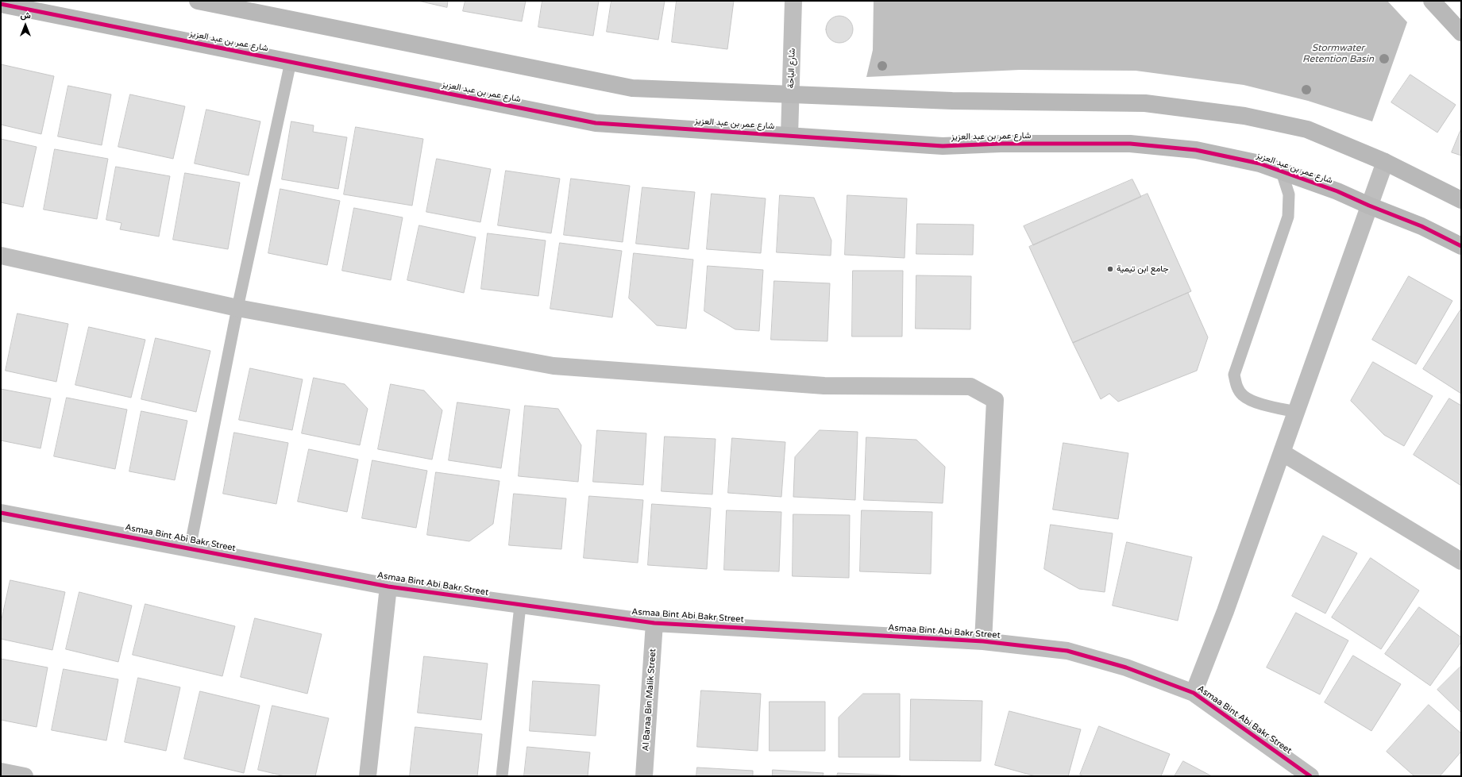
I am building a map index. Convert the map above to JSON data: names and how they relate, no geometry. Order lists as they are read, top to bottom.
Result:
{
  "streets": {
    "street": [
      "شارع عمر بن عبد العزيز",
      "شارع الباحة",
      "Asmaa Bint Abi Bakr Street",
      "Al Baraa Bin Malik Street"
    ]
  },
  "crossings": [
    ["شارع عمر بن عبد العزيز", "شارع الباحة"],
    ["Asmaa Bint Abi Bakr Street", "Al Baraa Bin Malik Street"]
  ],
  "water": ["Stormwater Retention Basin"],
  "places": ["جامع ابن تيمية"],
  "north": "top"
}
